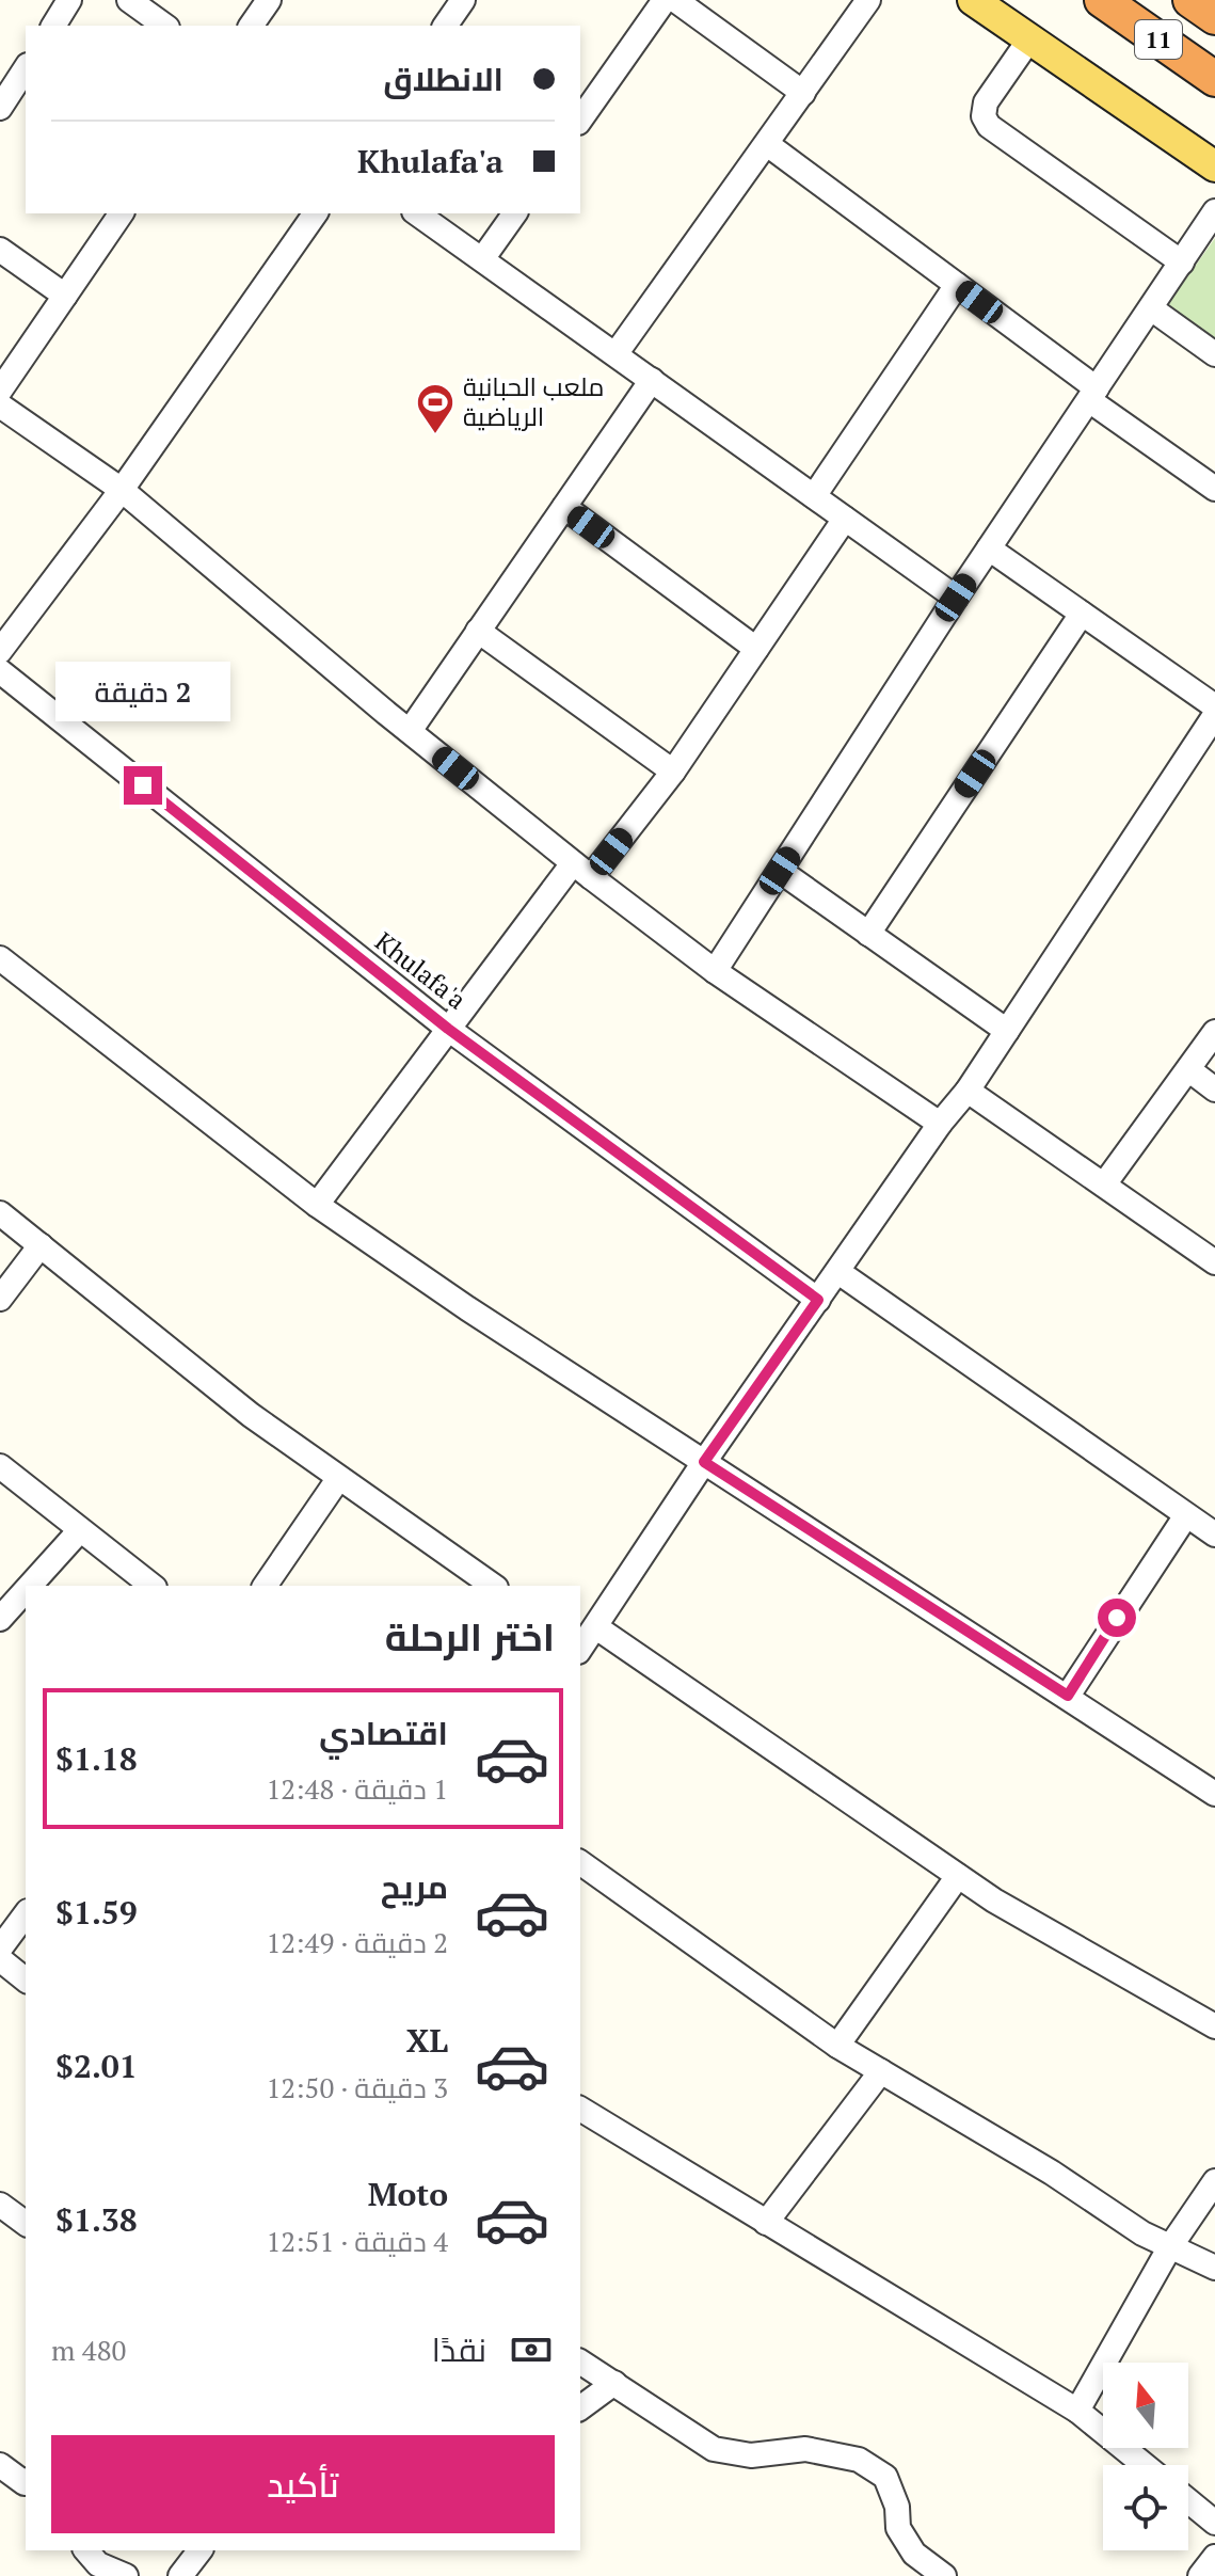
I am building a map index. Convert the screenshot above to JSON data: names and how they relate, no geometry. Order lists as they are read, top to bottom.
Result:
{
  "streets": {
    "highway": ["11"],
    "street": ["Khulafa'a"]
  },
  "places": {
    "sports": ["ملعب الحبانية الرياضية"]
  },
  "north": "top",
  "page": {
    "banner": ["الانطلاق", "Khulafa'a"],
    "bubble": "2 دقيقة",
    "heading": "اختر الرحلة",
    "list": [
      {
        "name": "اقتصادي",
        "note": "1 دقيقة · 12:48",
        "value": "$1.18"
      },
      {
        "name": "مريح",
        "note": "2 دقيقة · 12:49",
        "value": "$1.59"
      },
      {
        "name": "XL",
        "note": "3 دقيقة · 12:50",
        "value": "$2.01"
      },
      {
        "name": "Moto",
        "note": "4 دقيقة · 12:51",
        "value": "$1.38"
      }
    ],
    "pay": ["نقدًا", "480 m"],
    "buttons": "تأكيد"
  }
}
